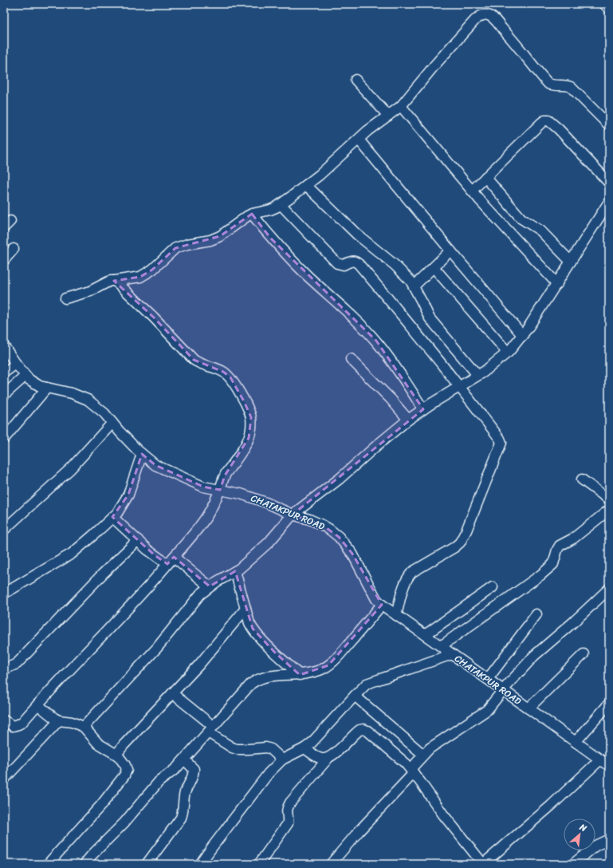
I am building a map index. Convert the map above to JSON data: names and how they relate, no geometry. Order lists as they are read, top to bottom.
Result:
{
  "streets": {
    "street": ["CHATAKPUR ROAD"]
  },
  "north": "top right"
}
